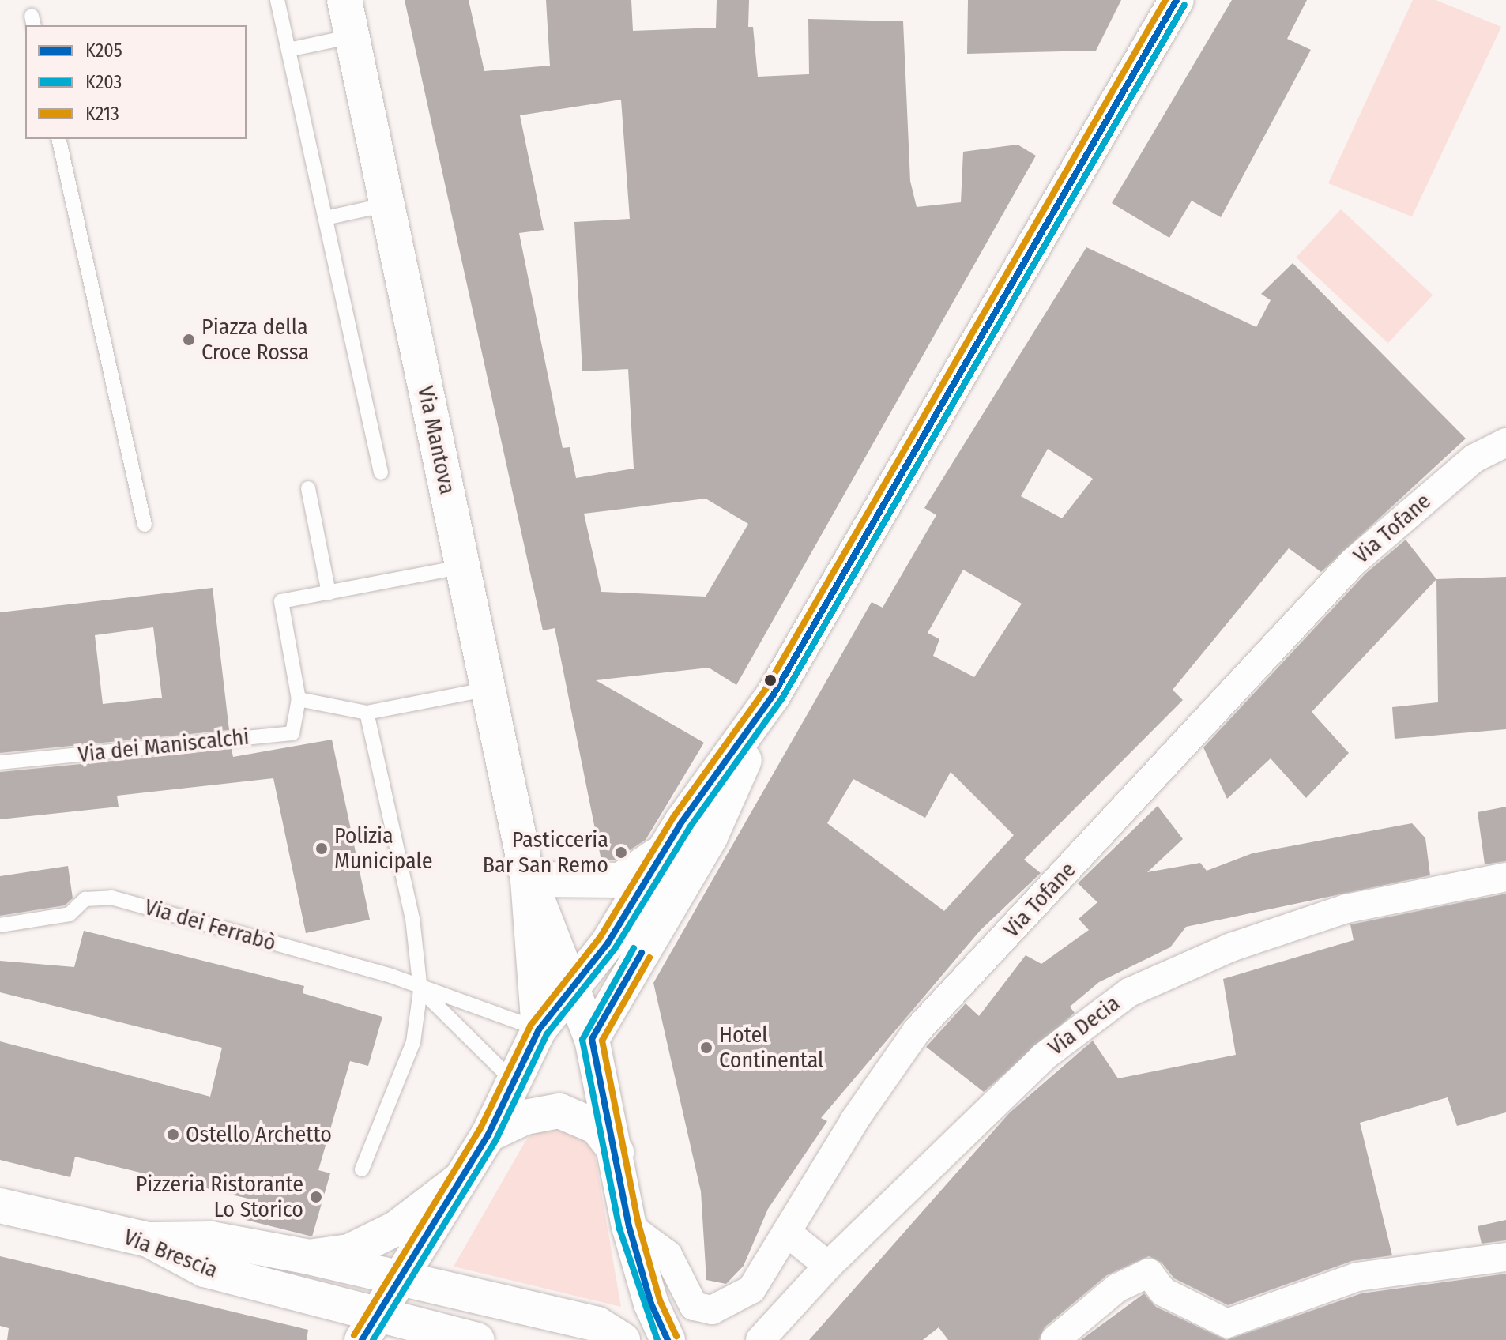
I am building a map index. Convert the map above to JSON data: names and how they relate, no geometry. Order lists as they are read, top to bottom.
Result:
{
  "streets": {
    "main road": ["Via Mantova", "Via Brescia"],
    "street": ["Via Tofane", "Via Decia"],
    "lane": ["Via dei Maniscalchi", "Via dei Ferrabò"]
  },
  "crossings": [
    ["Via Mantova", "Via Tofane"],
    ["Via Mantova", "Via dei Ferrabò"]
  ],
  "places": [
    "Piazza della Croce Rossa",
    "Polizia Municipale",
    "Pasticceria Bar San Remo",
    "Hotel Continental",
    "Ostello Archetto",
    "Pizzeria Ristorante Lo Storico"
  ],
  "lines": ["transit line K205", "transit line K213", "transit line K203"],
  "legend": ["K205", "K203", "K213"]
}
